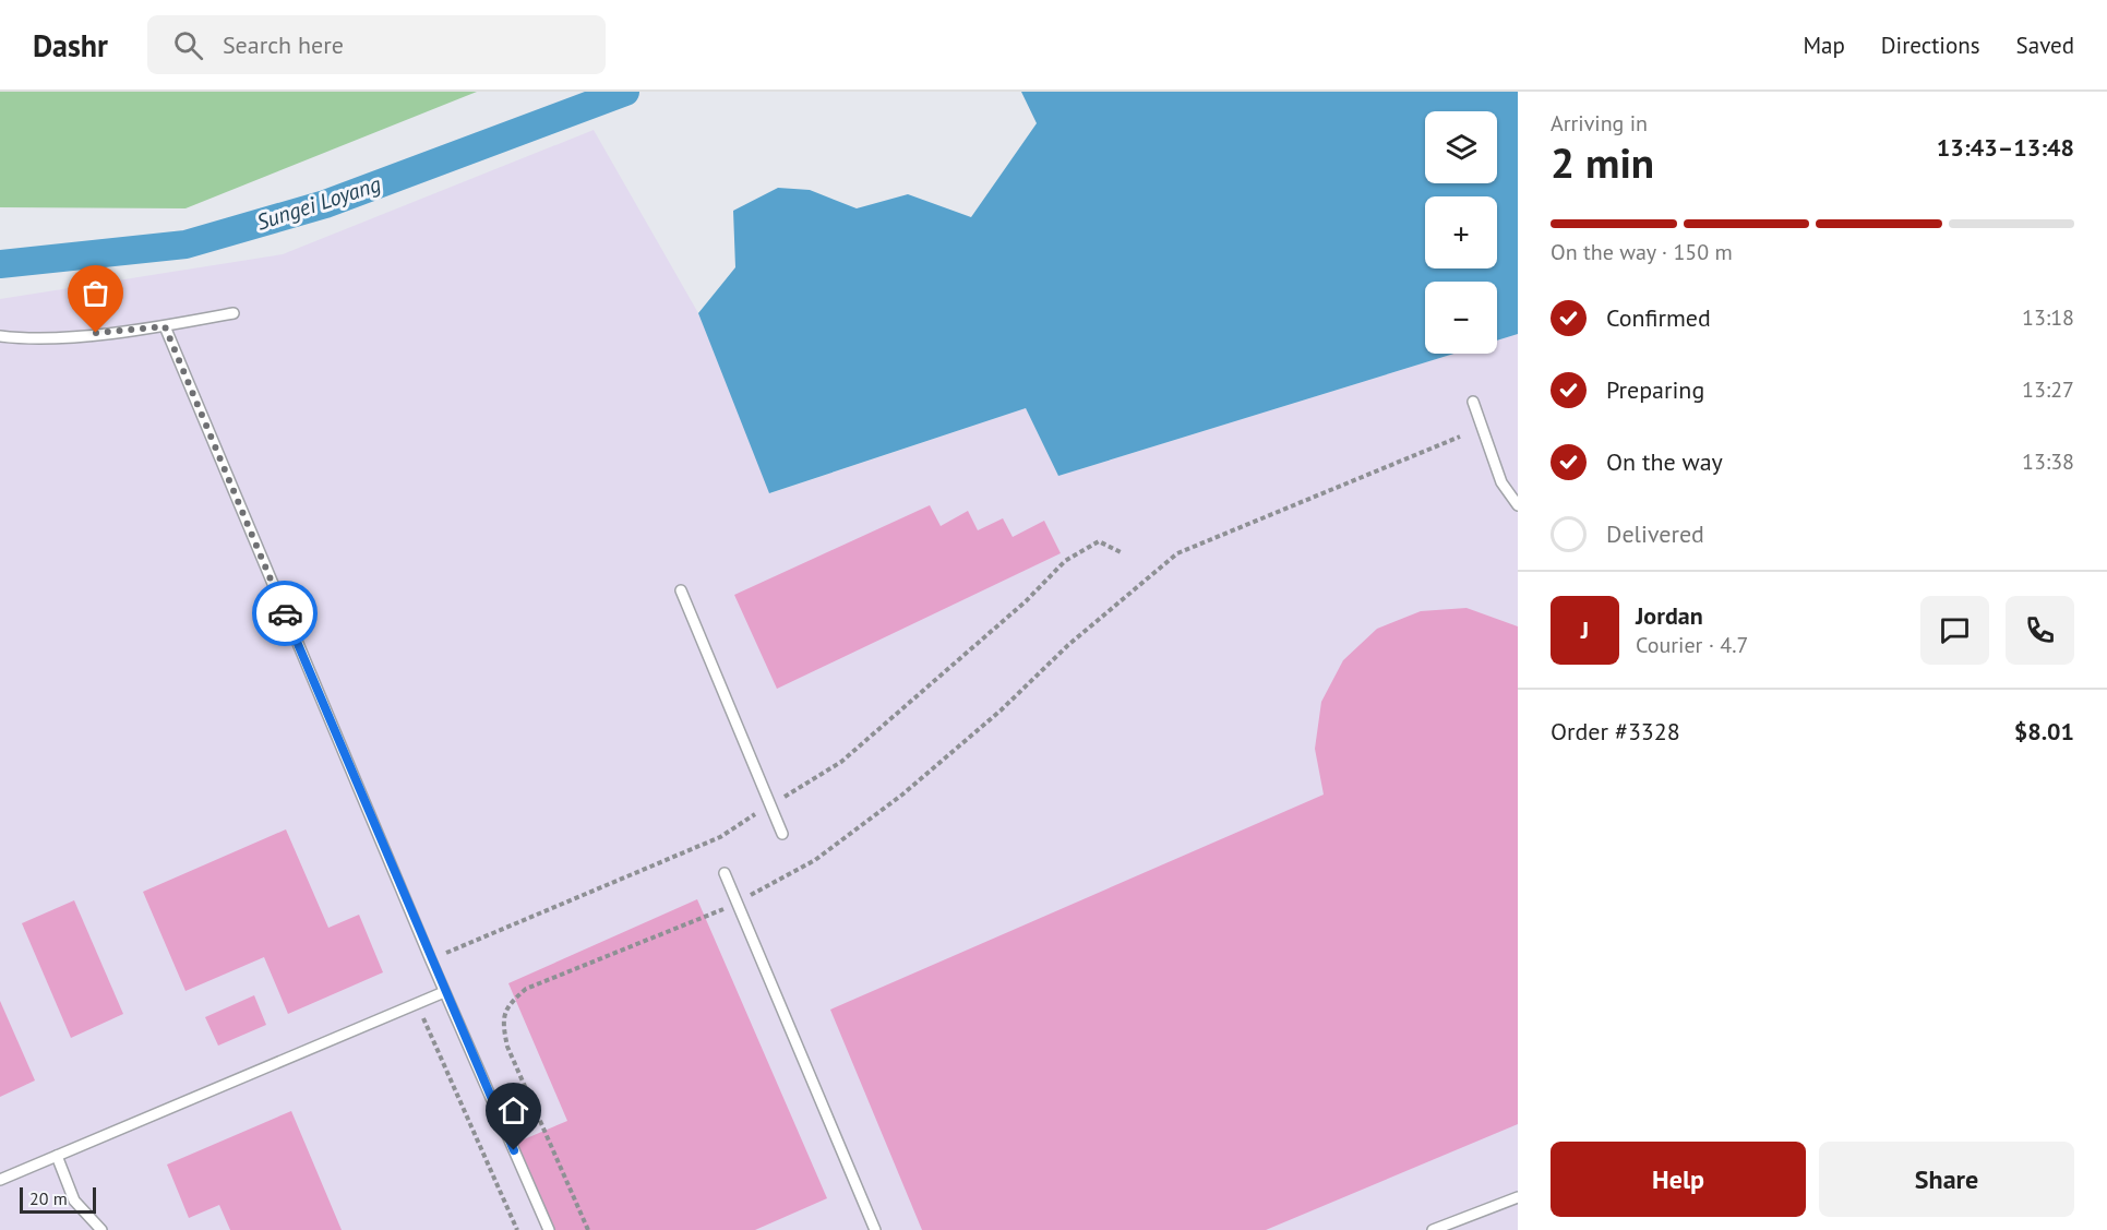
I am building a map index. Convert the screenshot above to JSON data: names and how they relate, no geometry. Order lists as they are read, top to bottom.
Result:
{
  "water": ["Sungei Loyang"],
  "scale_bar": "20 m",
  "page": {
    "header": "Dashr",
    "search": "Search here",
    "nav": ["Map", "Directions", "Saved"],
    "heading": ["2 min", "Arriving in", "13:43–13:48"],
    "panel": [
      "Jordan",
      "Courier · 4.7",
      "Order #3328",
      "$8.01"
    ],
    "map_buttons": ["+", "−"],
    "bar": "On the way · 150 m",
    "list": [
      ["Confirmed", "13:18"],
      ["Preparing", "13:27"],
      ["On the way", "13:38"],
      "Delivered"
    ],
    "round": "J",
    "buttons": ["Help", "Share"],
    "scale": "20 m"
  }
}
